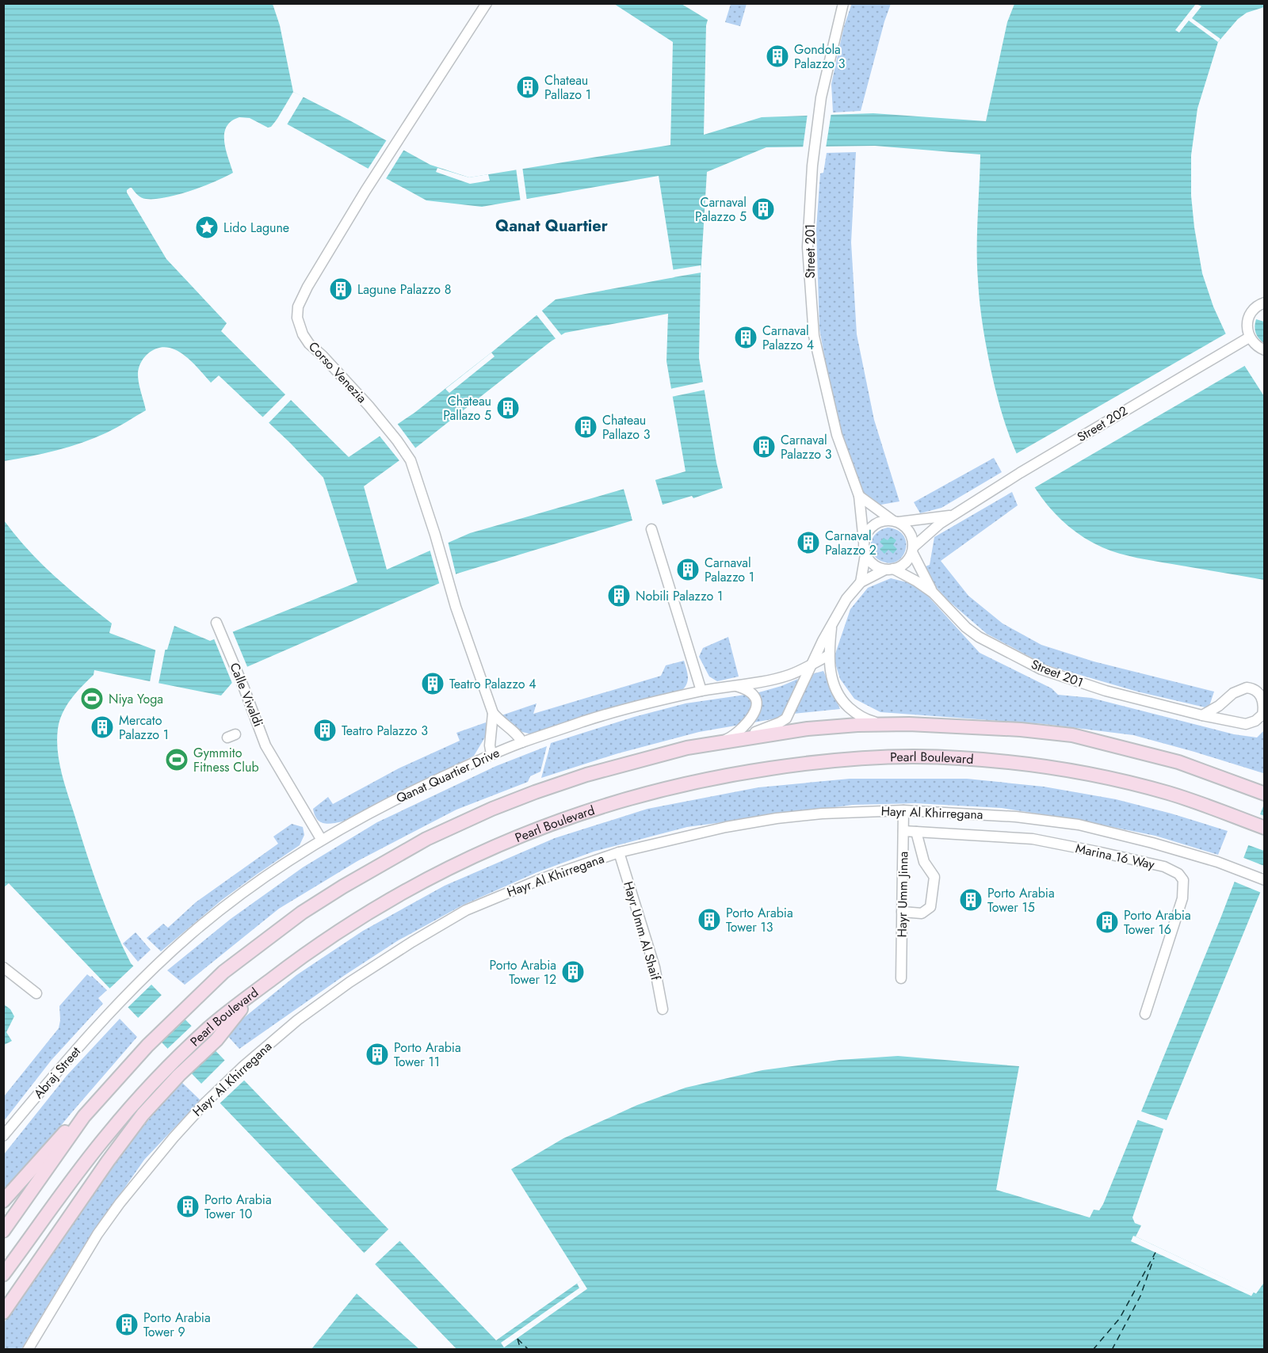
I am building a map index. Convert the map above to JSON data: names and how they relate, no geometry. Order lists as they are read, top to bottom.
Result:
{
  "streets": {
    "main road": ["Pearl Boulevard"],
    "street": [
      "Street 201",
      "Corso Venezia",
      "Street 202",
      "Calle Vivaldi",
      "Qanat Quartier Drive",
      "Hayr Al Khirregana",
      "Marina 16 Way",
      "Hayr Umm Jinna",
      "Hayr Umm Al Shaif",
      "Abraj Street"
    ]
  },
  "crossings": [
    ["Street 201", "Street 202"],
    ["Corso Venezia", "Qanat Quartier Drive"],
    ["Calle Vivaldi", "Qanat Quartier Drive"],
    ["Qanat Quartier Drive", "Abraj Street"],
    ["Hayr Al Khirregana", "Hayr Umm Jinna"],
    ["Hayr Al Khirregana", "Hayr Umm Al Shaif"],
    ["Marina 16 Way", "Hayr Umm Jinna"]
  ],
  "districts": ["Qanat Quartier"],
  "places": {
    "building": [
      "Gondola Palazzo 3",
      "Chateau Pallazo 1",
      "Carnaval Palazzo 5",
      "Lagune Palazzo 8",
      "Carnaval Palazzo 4",
      "Chateau Pallazo 5",
      "Chateau Pallazo 3",
      "Carnaval Palazzo 3",
      "Carnaval Palazzo 2",
      "Carnaval Palazzo 1",
      "Nobili Palazzo 1",
      "Teatro Palazzo 4",
      "Mercato Palazzo 1",
      "Teatro Palazzo 3",
      "Porto Arabia Tower 15",
      "Porto Arabia Tower 13",
      "Porto Arabia Tower 16",
      "Porto Arabia Tower 12",
      "Porto Arabia Tower 11",
      "Porto Arabia Tower 10",
      "Porto Arabia Tower 9"
    ],
    "place": ["Lido Lagune"],
    "sports": ["Niya Yoga", "Gymmito Fitness Club"]
  }
}
